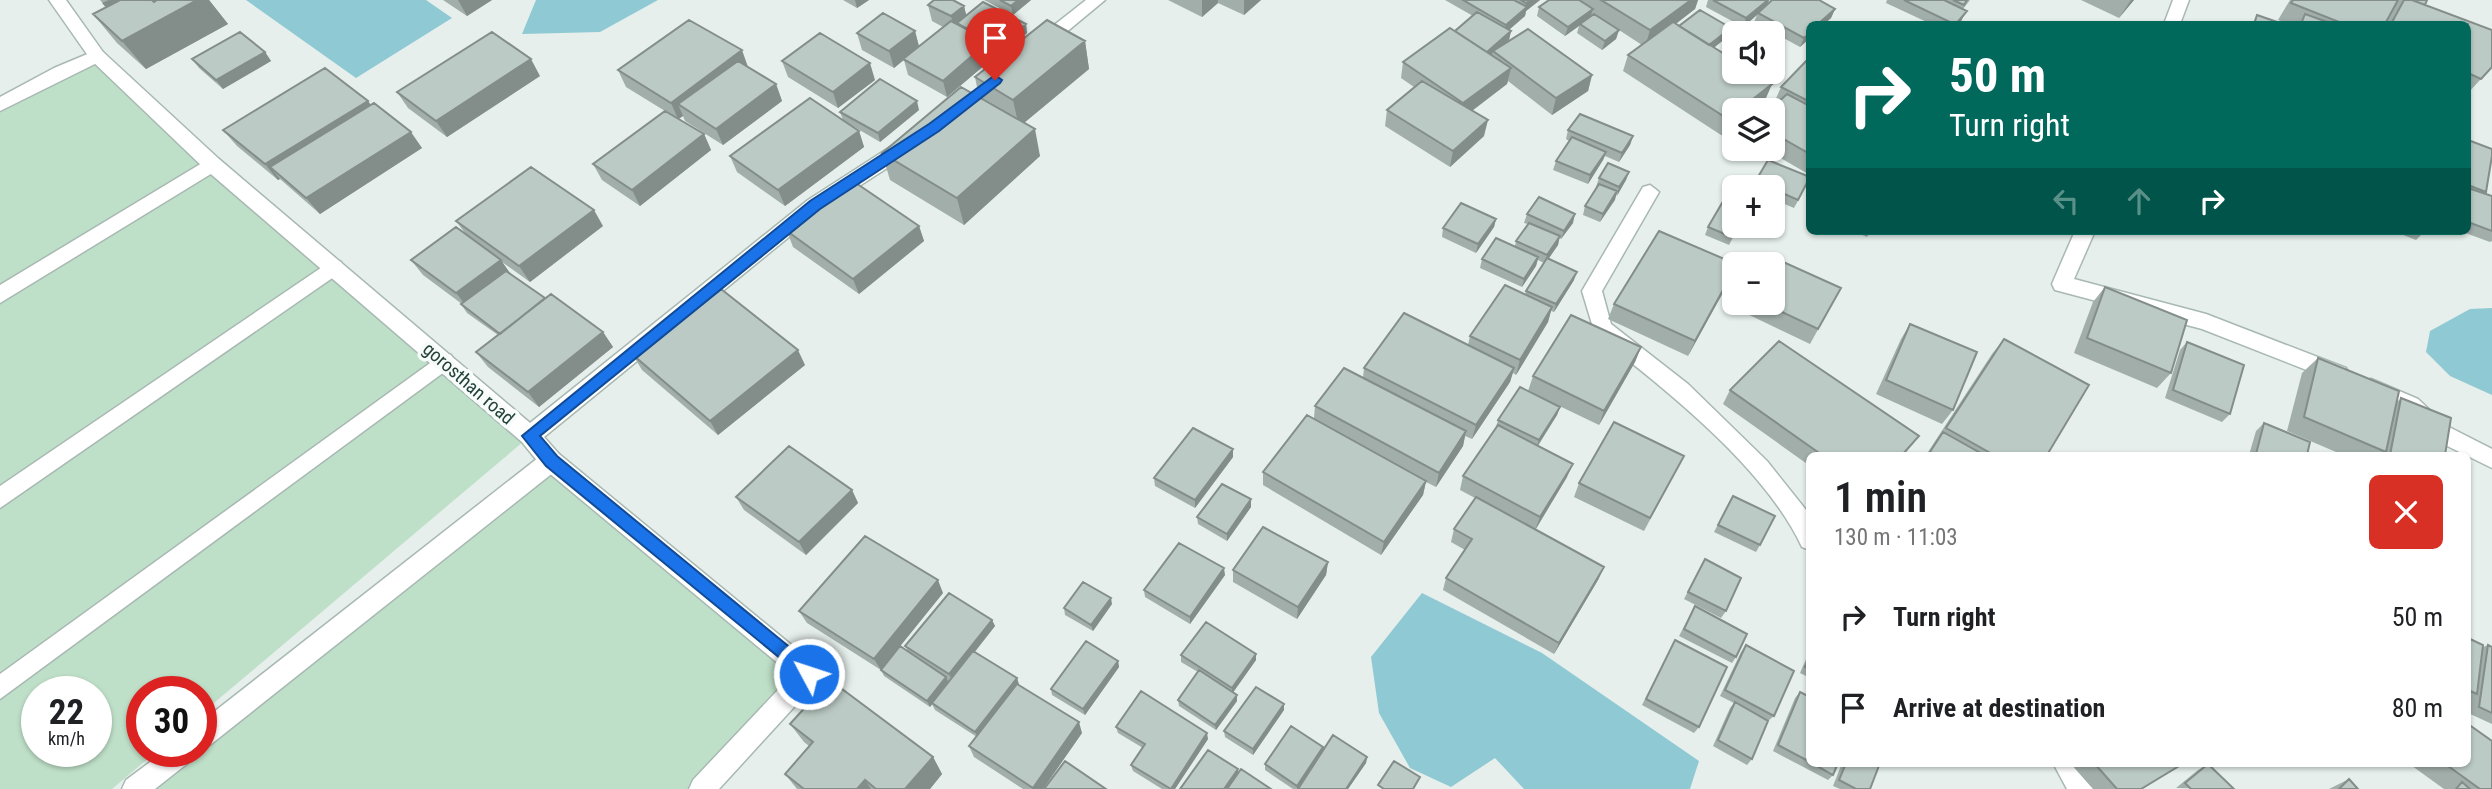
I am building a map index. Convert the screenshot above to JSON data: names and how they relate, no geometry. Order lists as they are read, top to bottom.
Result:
{
  "streets": {
    "street": ["gorosthan road"]
  },
  "page": {
    "map_buttons": ["+", "−"],
    "turn": ["50 m", "Turn right"],
    "heading": ["1 min", "130 m · 11:03"],
    "list": [
      {
        "name": "Turn right",
        "value": "50 m"
      },
      {
        "name": "Arrive at destination",
        "value": "80 m"
      }
    ],
    "speed": "22 km/h",
    "limit": "30"
  }
}
